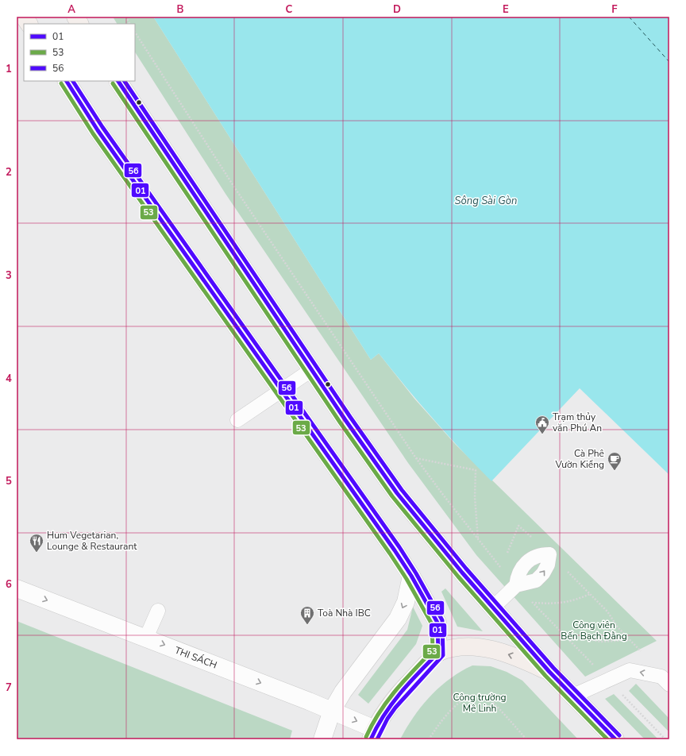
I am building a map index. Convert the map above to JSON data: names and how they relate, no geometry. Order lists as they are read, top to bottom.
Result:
{
  "streets": {
    "street": ["THI SÁCH"]
  },
  "one_way": ["THI SÁCH"],
  "water": ["Sông Sài Gòn"],
  "parks": ["Công viên Bến Bạch Đằng", "Công trường Mê Linh"],
  "places": {
    "public building": ["Trạm thủy văn Phú An"],
    "cafe": ["Cà Phê Vườn Kiểng"],
    "restaurant": ["Hum Vegetarian, Lounge & Restaurant"],
    "building": ["Toà Nhà IBC"]
  },
  "lines": ["transit line 01", "transit line 56", "transit line 53"],
  "legend": ["01", "53", "56"],
  "grid": {
    "columns": [
      "A",
      "B",
      "C",
      "D",
      "E",
      "F"
    ],
    "rows": [
      "1",
      "2",
      "3",
      "4",
      "5",
      "6",
      "7"
    ]
  }
}
